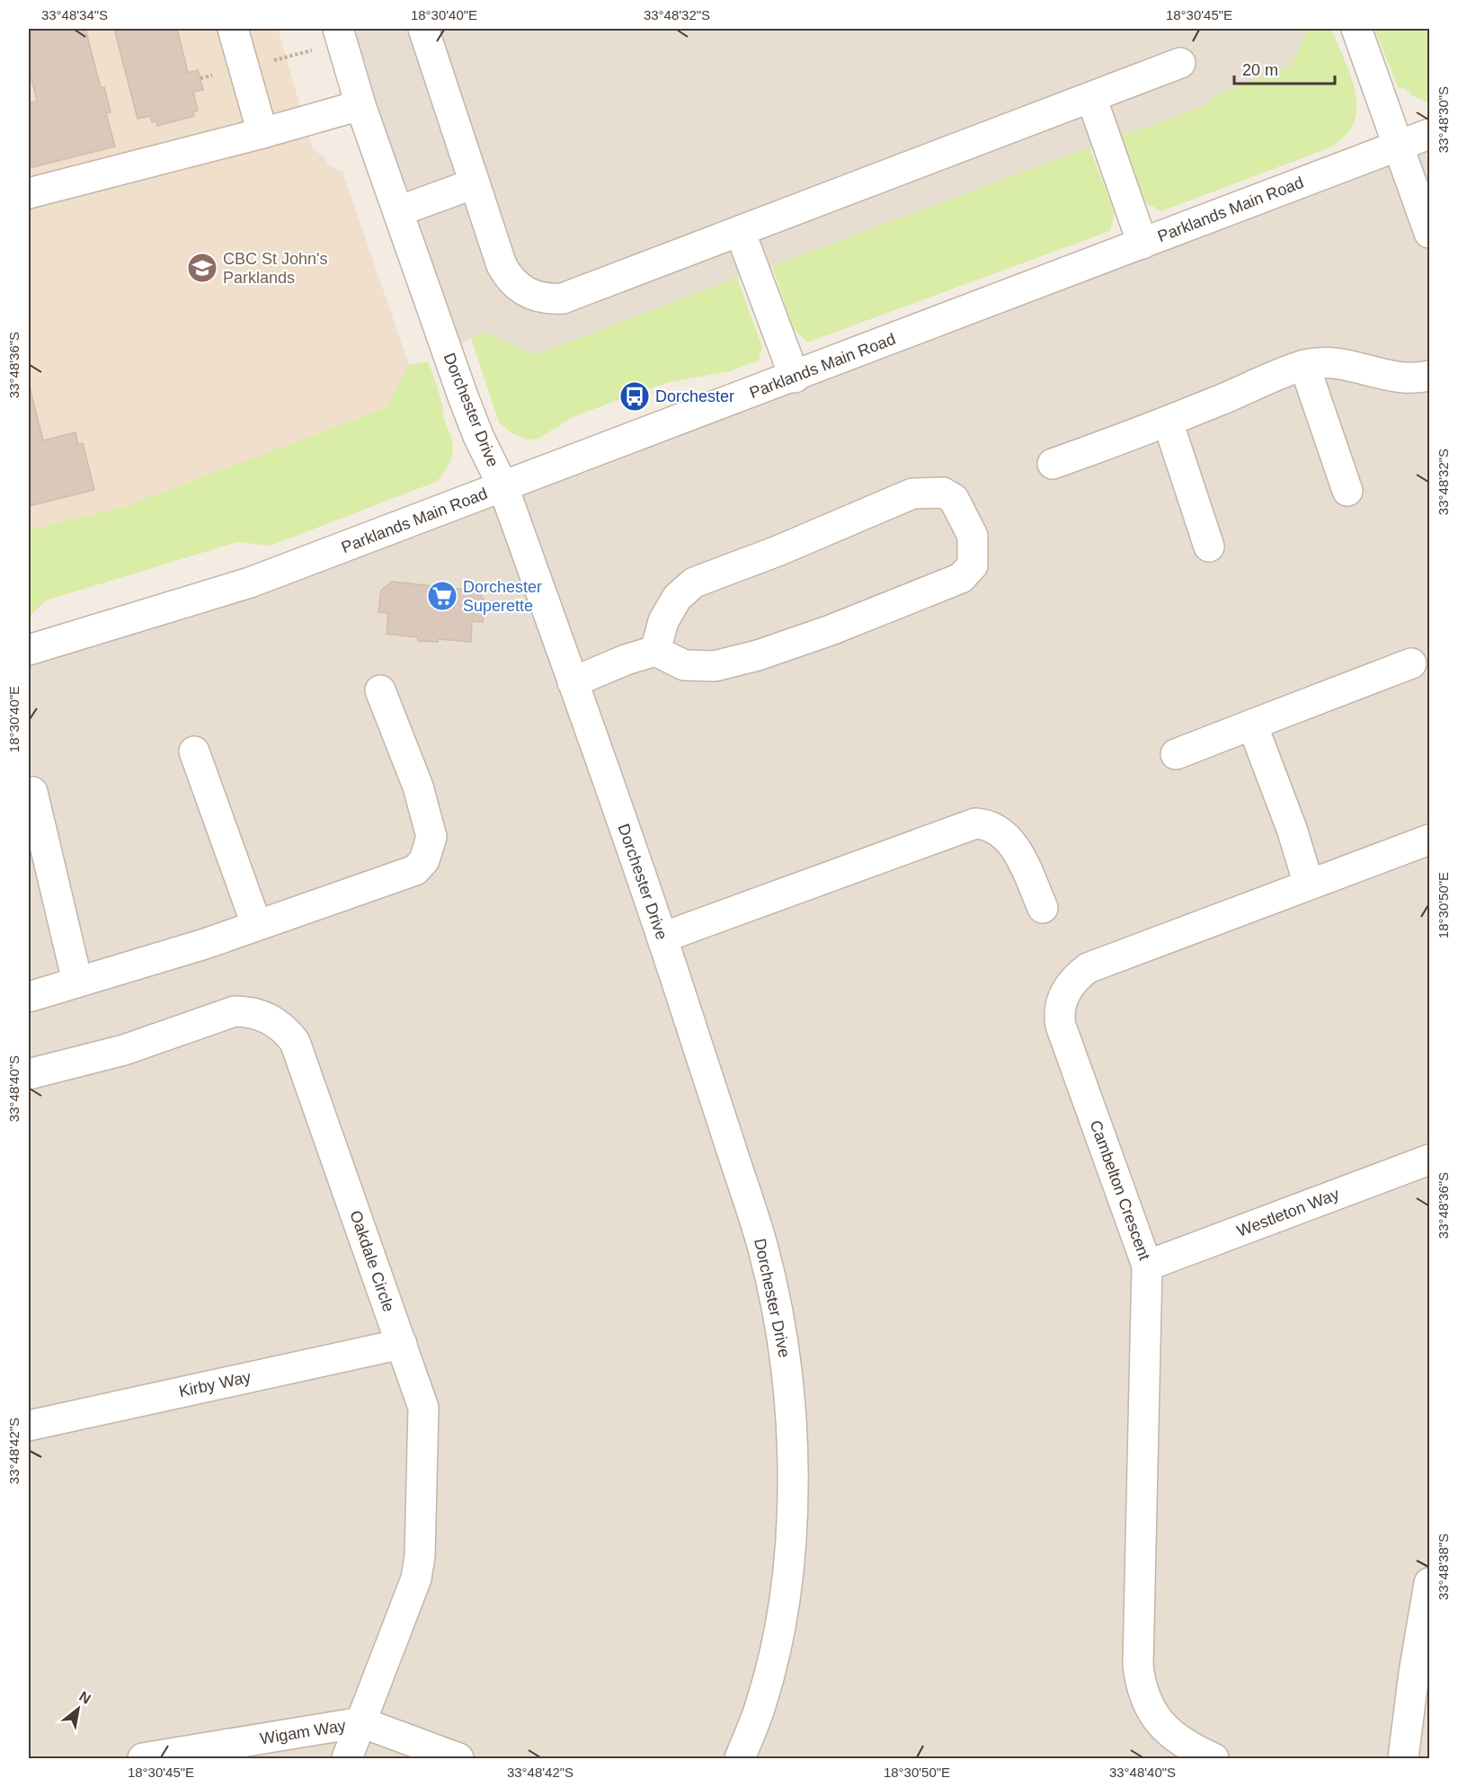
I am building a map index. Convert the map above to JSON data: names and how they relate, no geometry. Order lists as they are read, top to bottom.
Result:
{
  "streets": {
    "street": [
      "Parklands Main Road",
      "Dorchester Drive",
      "Cambelton Crescent",
      "Westleton Way",
      "Oakdale Circle",
      "Kirby Way",
      "Wigam Way"
    ]
  },
  "crossings": [
    ["Parklands Main Road", "Dorchester Drive"],
    ["Cambelton Crescent", "Westleton Way"],
    ["Oakdale Circle", "Kirby Way"],
    ["Oakdale Circle", "Wigam Way"]
  ],
  "places": {
    "school or university": ["CBC St John's Parklands"],
    "bus stop": ["Dorchester"],
    "supermarket": ["Dorchester Superette"]
  },
  "scale_bar": "20 m",
  "north": "top right",
  "coordinates": [
    "33°48'34\"S",
    "18°30'40\"E",
    "33°48'32\"S",
    "18°30'45\"E",
    "33°48'30\"S",
    "33°48'36\"S",
    "18°30'50\"E",
    "33°48'40\"S",
    "33°48'42\"S",
    "33°48'38\"S"
  ]
}
